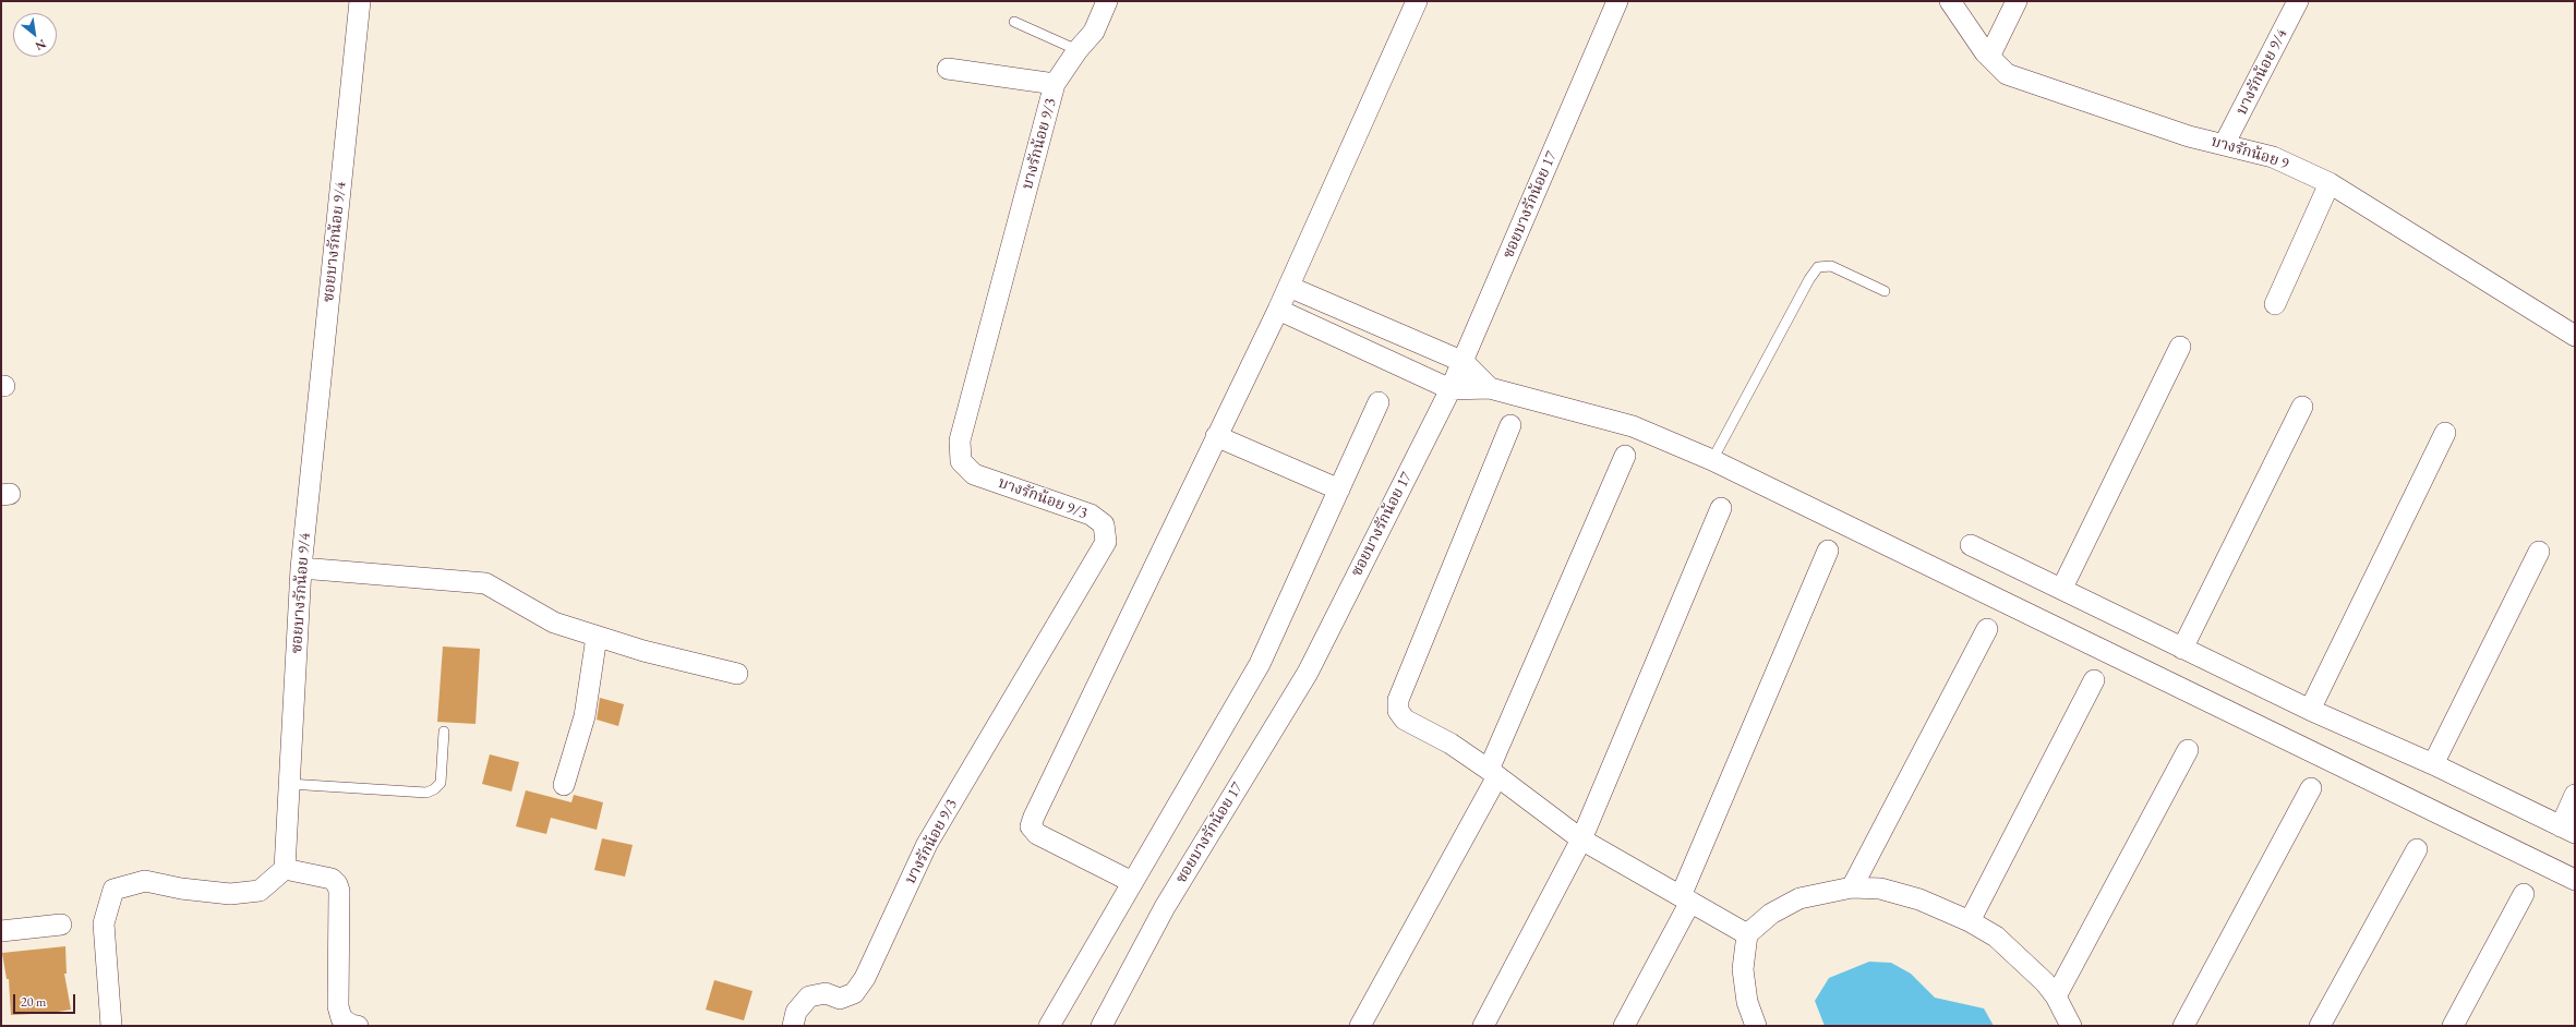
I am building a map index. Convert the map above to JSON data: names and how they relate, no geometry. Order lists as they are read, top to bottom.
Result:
{
  "streets": {
    "street": [
      "บางรักน้อย 9/4",
      "บางรักน้อย 9/3",
      "บางรักน้อย 9",
      "ซอยบางรักน้อย 17",
      "ซอยบางรักน้อย 9/4"
    ]
  },
  "crossings": [
    ["บางรักน้อย 9/4", "บางรักน้อย 9"]
  ],
  "scale_bar": "20 m",
  "north": "bottom right"
}
